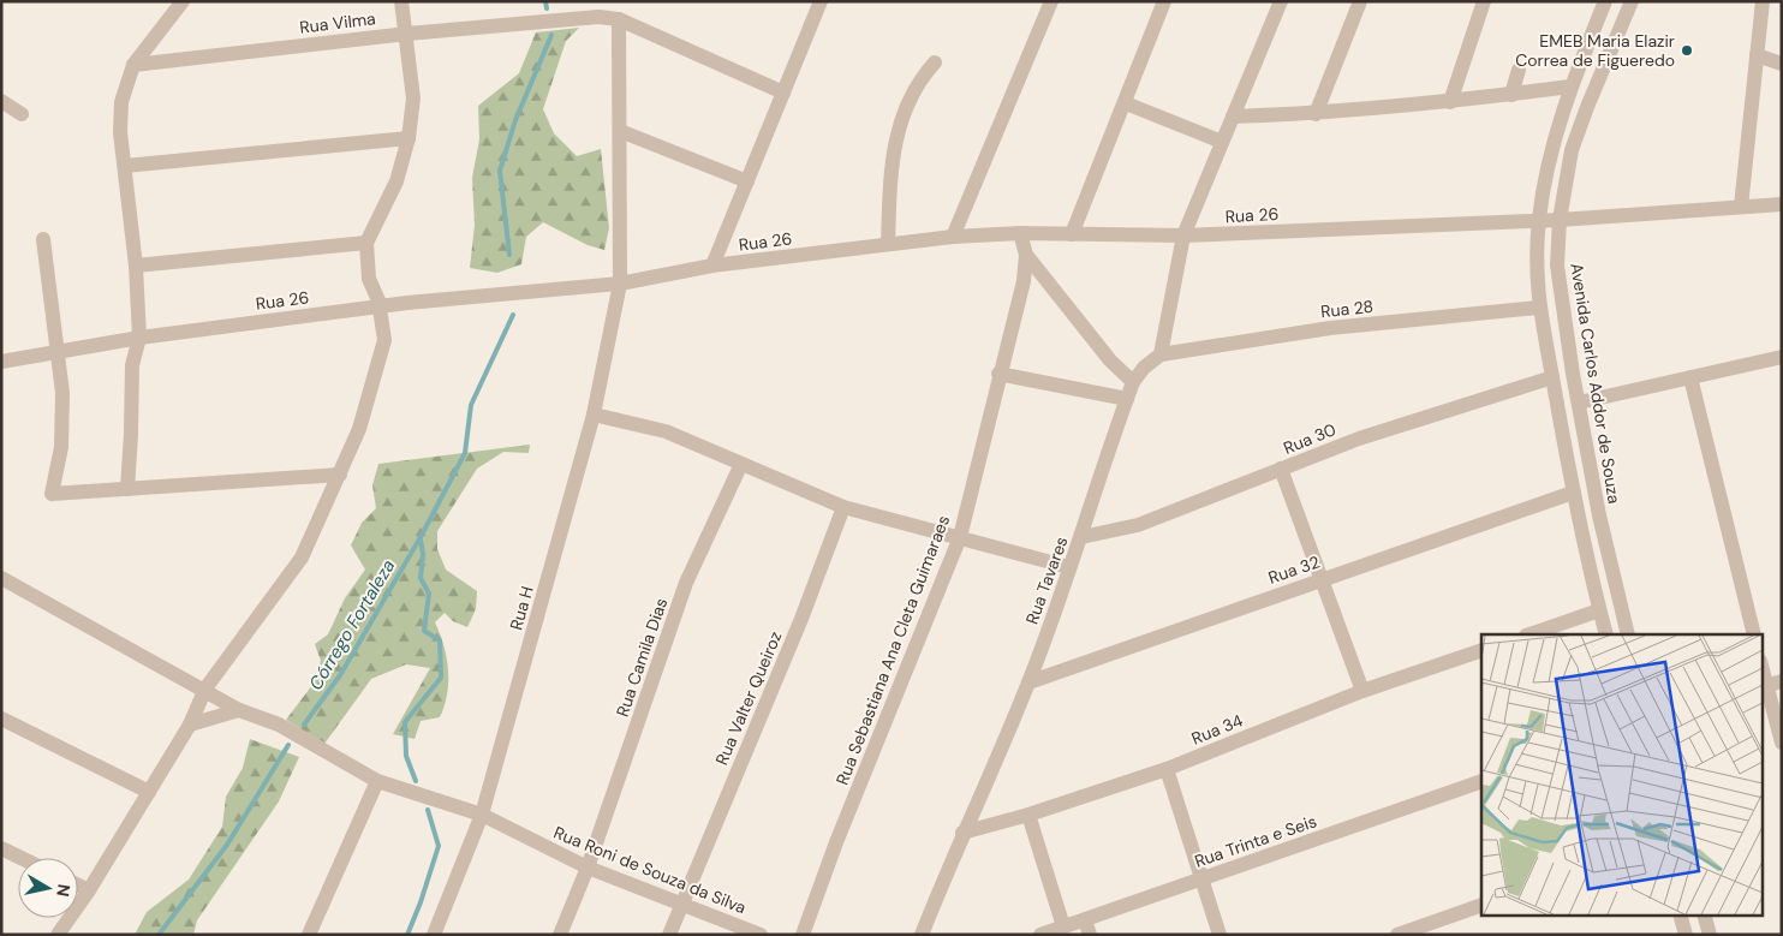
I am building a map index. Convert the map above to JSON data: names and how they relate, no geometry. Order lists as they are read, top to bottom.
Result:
{
  "streets": {
    "street": [
      "Rua Vilma",
      "Rua 26",
      "Rua 28",
      "Avenida Carlos Addor de Souza",
      "Rua 30",
      "Rua 32",
      "Rua Tavares",
      "Rua H",
      "Rua Sebastiana Ana Cleta Guimaraes",
      "Rua Camila Dias",
      "Rua Valter Queiroz",
      "Rua 34",
      "Rua Trinta e Seis",
      "Rua Roni de Souza da Silva"
    ]
  },
  "crossings": [
    ["Rua Vilma", "Rua H"],
    ["Rua 26", "Avenida Carlos Addor de Souza"],
    ["Rua 26", "Rua H"],
    ["Rua 26", "Rua Sebastiana Ana Cleta Guimaraes"],
    ["Rua 28", "Rua Tavares"],
    ["Rua 30", "Rua Tavares"],
    ["Rua 32", "Rua Tavares"],
    ["Rua Tavares", "Rua 34"],
    ["Rua H", "Rua Roni de Souza da Silva"],
    ["Rua Camila Dias", "Rua Roni de Souza da Silva"],
    ["Rua Valter Queiroz", "Rua Roni de Souza da Silva"]
  ],
  "water": ["Córrego Fortaleza"],
  "places": ["EMEB Maria Elazir Correa de Figueredo"],
  "north": "right"
}
